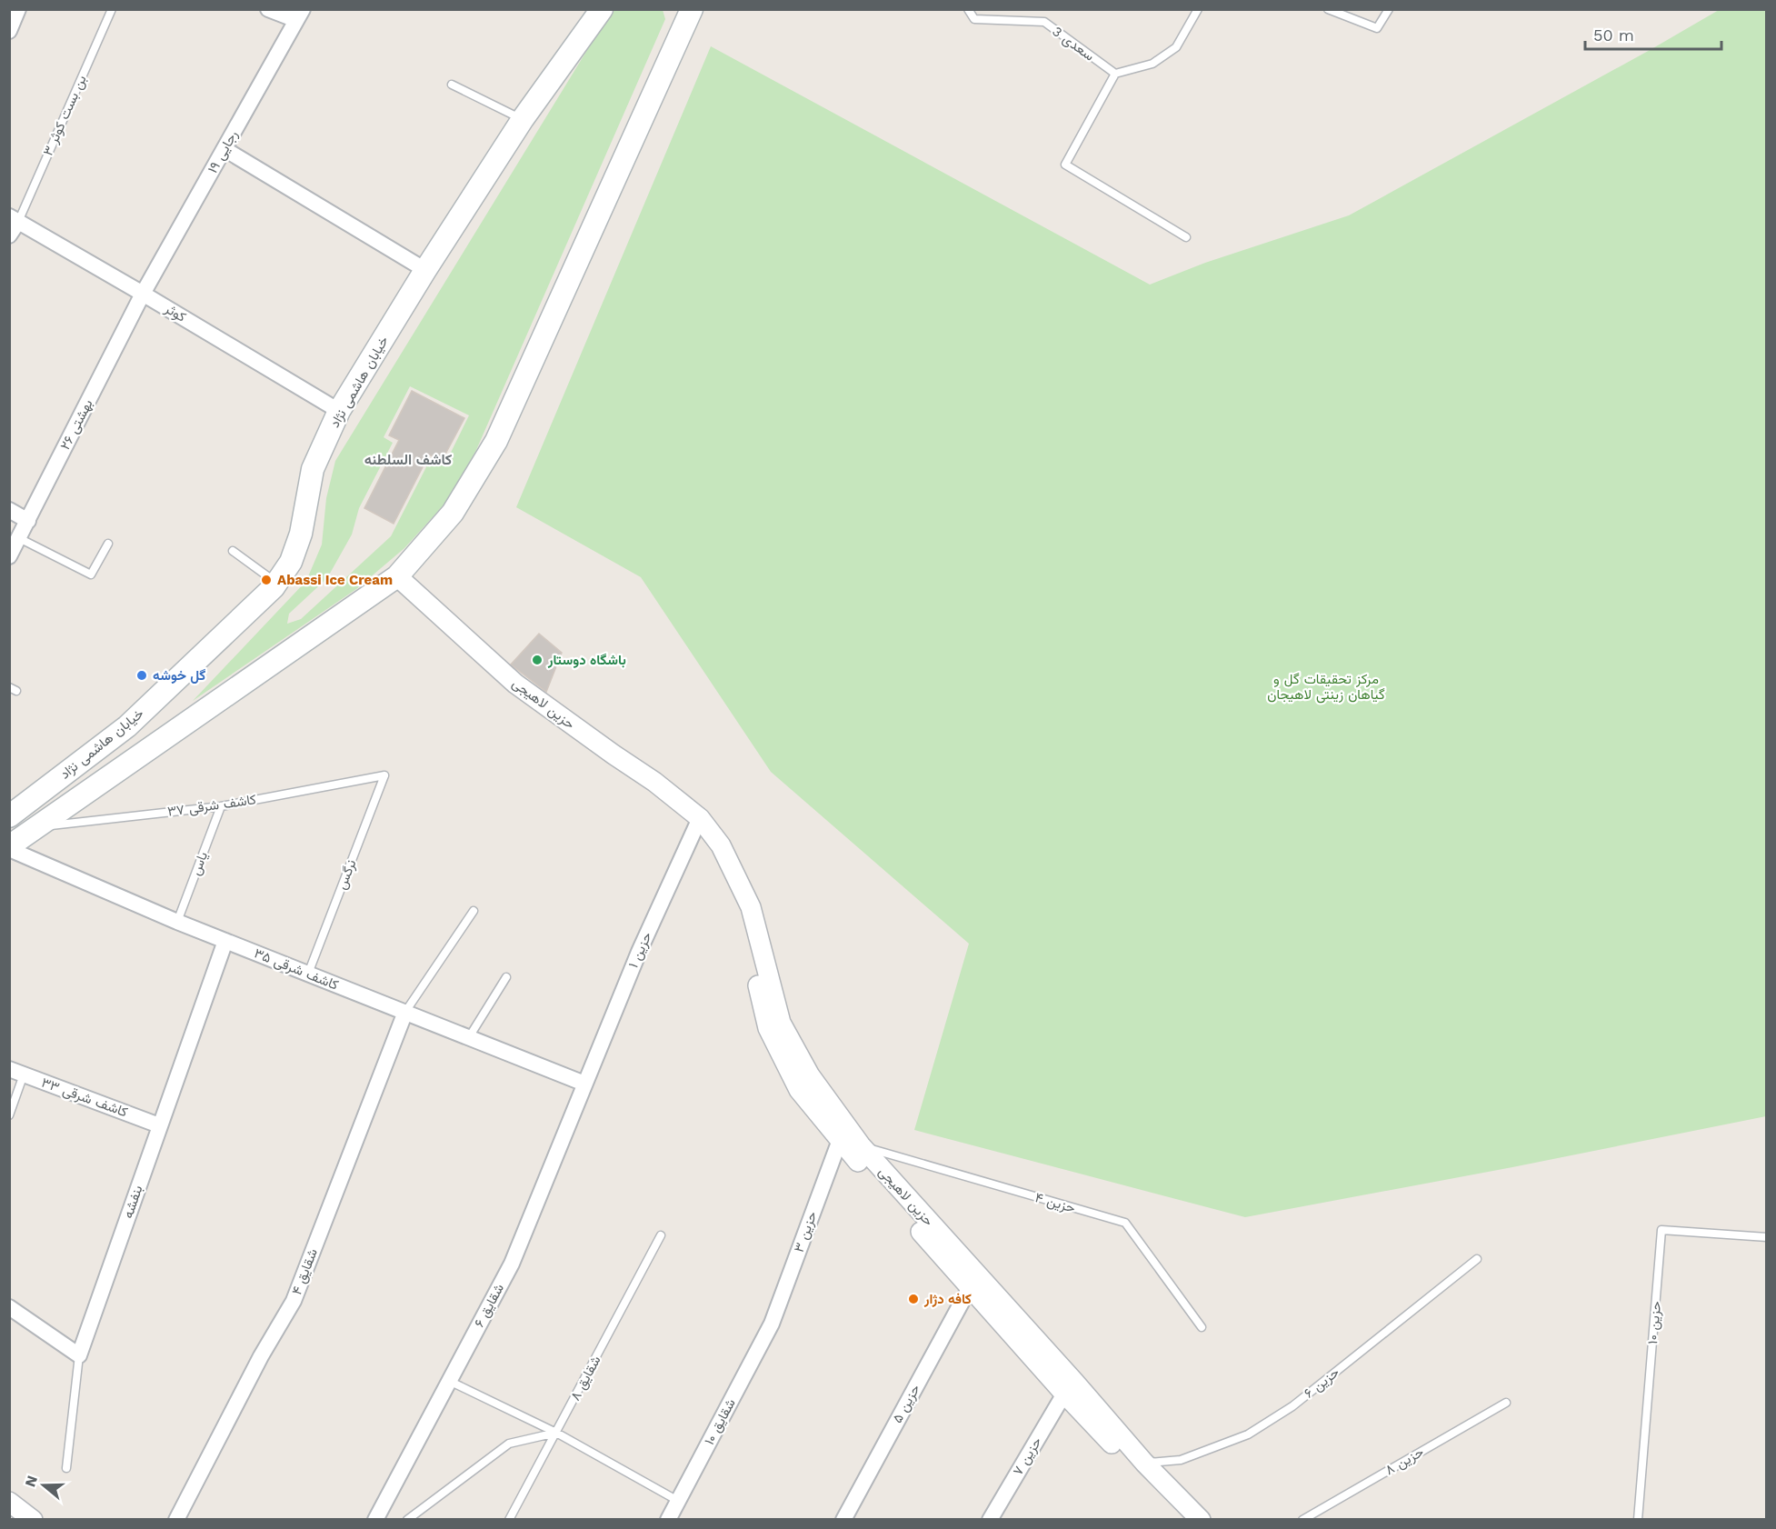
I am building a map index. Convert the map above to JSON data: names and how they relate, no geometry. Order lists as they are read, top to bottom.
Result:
{
  "streets": {
    "main road": ["خیابان هاشمی نژاد"],
    "street": [
      "رجایی ۱۹",
      "کوثر",
      "بهشتی ۲۶",
      "حزین لاهیجی",
      "حزین ۱",
      "کاشف شرقی ۳۵",
      "کاشف شرقی ۳۳",
      "بنفشه",
      "حزین ۳",
      "شقایق ۴",
      "شقایق ۶",
      "حزین ۵",
      "شقایق ۱۰",
      "حزین ۷"
    ],
    "lane": [
      "سعدی 3",
      "بن بست کوثر ۳",
      "کاشف شرقی ۳۷",
      "یاس",
      "نرگس",
      "حزین ۴",
      "حزین ۱۰",
      "شقایق ۸",
      "حزین ۶",
      "حزین ۸"
    ]
  },
  "crossings": [
    ["بن بست کوثر ۳", "کوثر"],
    ["رجایی ۱۹", "کوثر"],
    ["رجایی ۱۹", "بهشتی ۲۶"],
    ["کوثر", "خیابان هاشمی نژاد"],
    ["کوثر", "بهشتی ۲۶"],
    ["حزین لاهیجی", "حزین ۱"],
    ["حزین لاهیجی", "حزین ۴"],
    ["حزین لاهیجی", "حزین ۳"],
    ["حزین لاهیجی", "حزین ۶"],
    ["حزین لاهیجی", "حزین ۵"],
    ["حزین لاهیجی", "حزین ۷"],
    ["کاشف شرقی ۳۷", "یاس"],
    ["کاشف شرقی ۳۷", "نرگس"],
    ["یاس", "کاشف شرقی ۳۵"],
    ["نرگس", "کاشف شرقی ۳۵"],
    ["حزین ۱", "کاشف شرقی ۳۵"],
    ["حزین ۱", "شقایق ۶"],
    ["کاشف شرقی ۳۵", "بنفشه"],
    ["کاشف شرقی ۳۵", "شقایق ۴"],
    ["کاشف شرقی ۳۵", "شقایق ۶"],
    ["کاشف شرقی ۳۳", "بنفشه"],
    ["حزین ۳", "شقایق ۱۰"]
  ],
  "districts": ["کاشف السلطنه"],
  "parks": ["مرکز تحقیقات گل و گیاهان زینتی لاهیجان"],
  "places": [
    "Abassi Ice Cream",
    "باشگاه دوستار",
    "گل خوشه",
    "کافه دژار"
  ],
  "scale_bar": "50 m",
  "north": "left"
}
